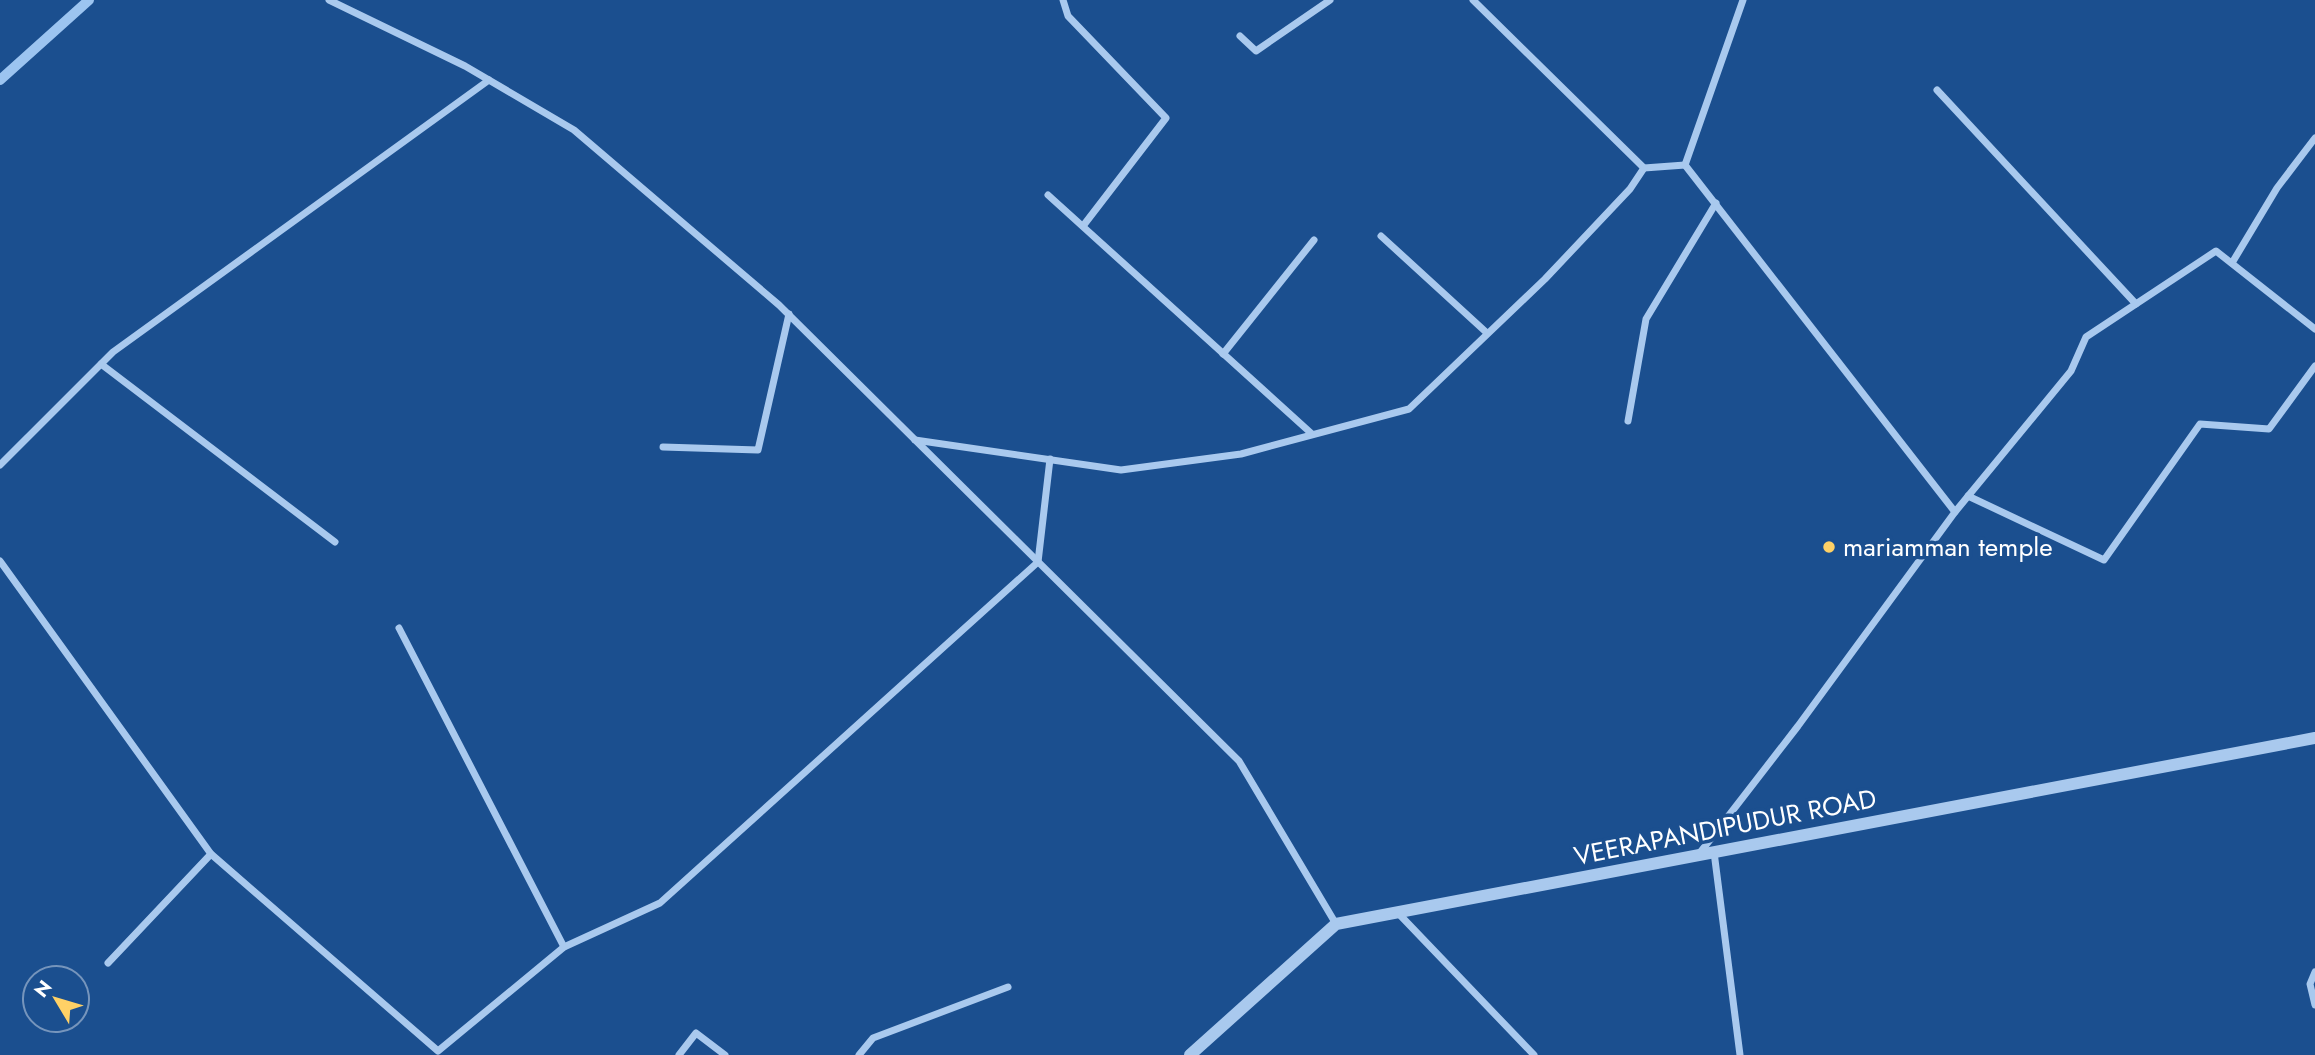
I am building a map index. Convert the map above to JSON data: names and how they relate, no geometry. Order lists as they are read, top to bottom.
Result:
{
  "streets": {
    "street": ["VEERAPANDIPUDUR ROAD"]
  },
  "places": ["mariamman temple"],
  "north": "top left"
}
